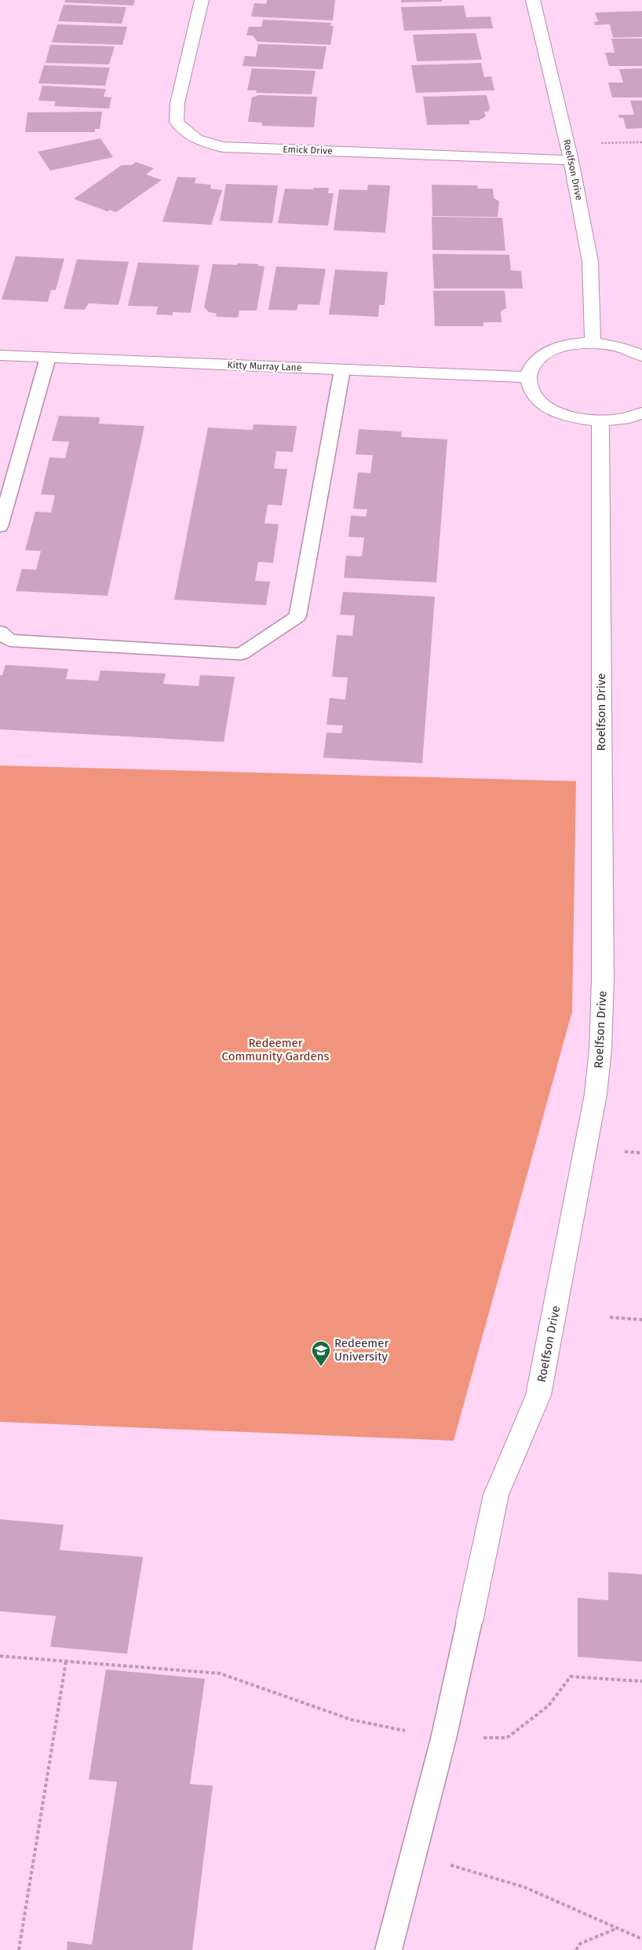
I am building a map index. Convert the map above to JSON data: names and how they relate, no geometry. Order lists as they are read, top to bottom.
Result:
{
  "streets": {
    "street": ["Emick Drive", "Roelfson Drive", "Kitty Murray Lane"]
  },
  "crossings": [
    ["Emick Drive", "Roelfson Drive"]
  ],
  "parks": ["Redeemer Community Gardens"],
  "places": {
    "school or university": ["Redeemer University"]
  }
}
